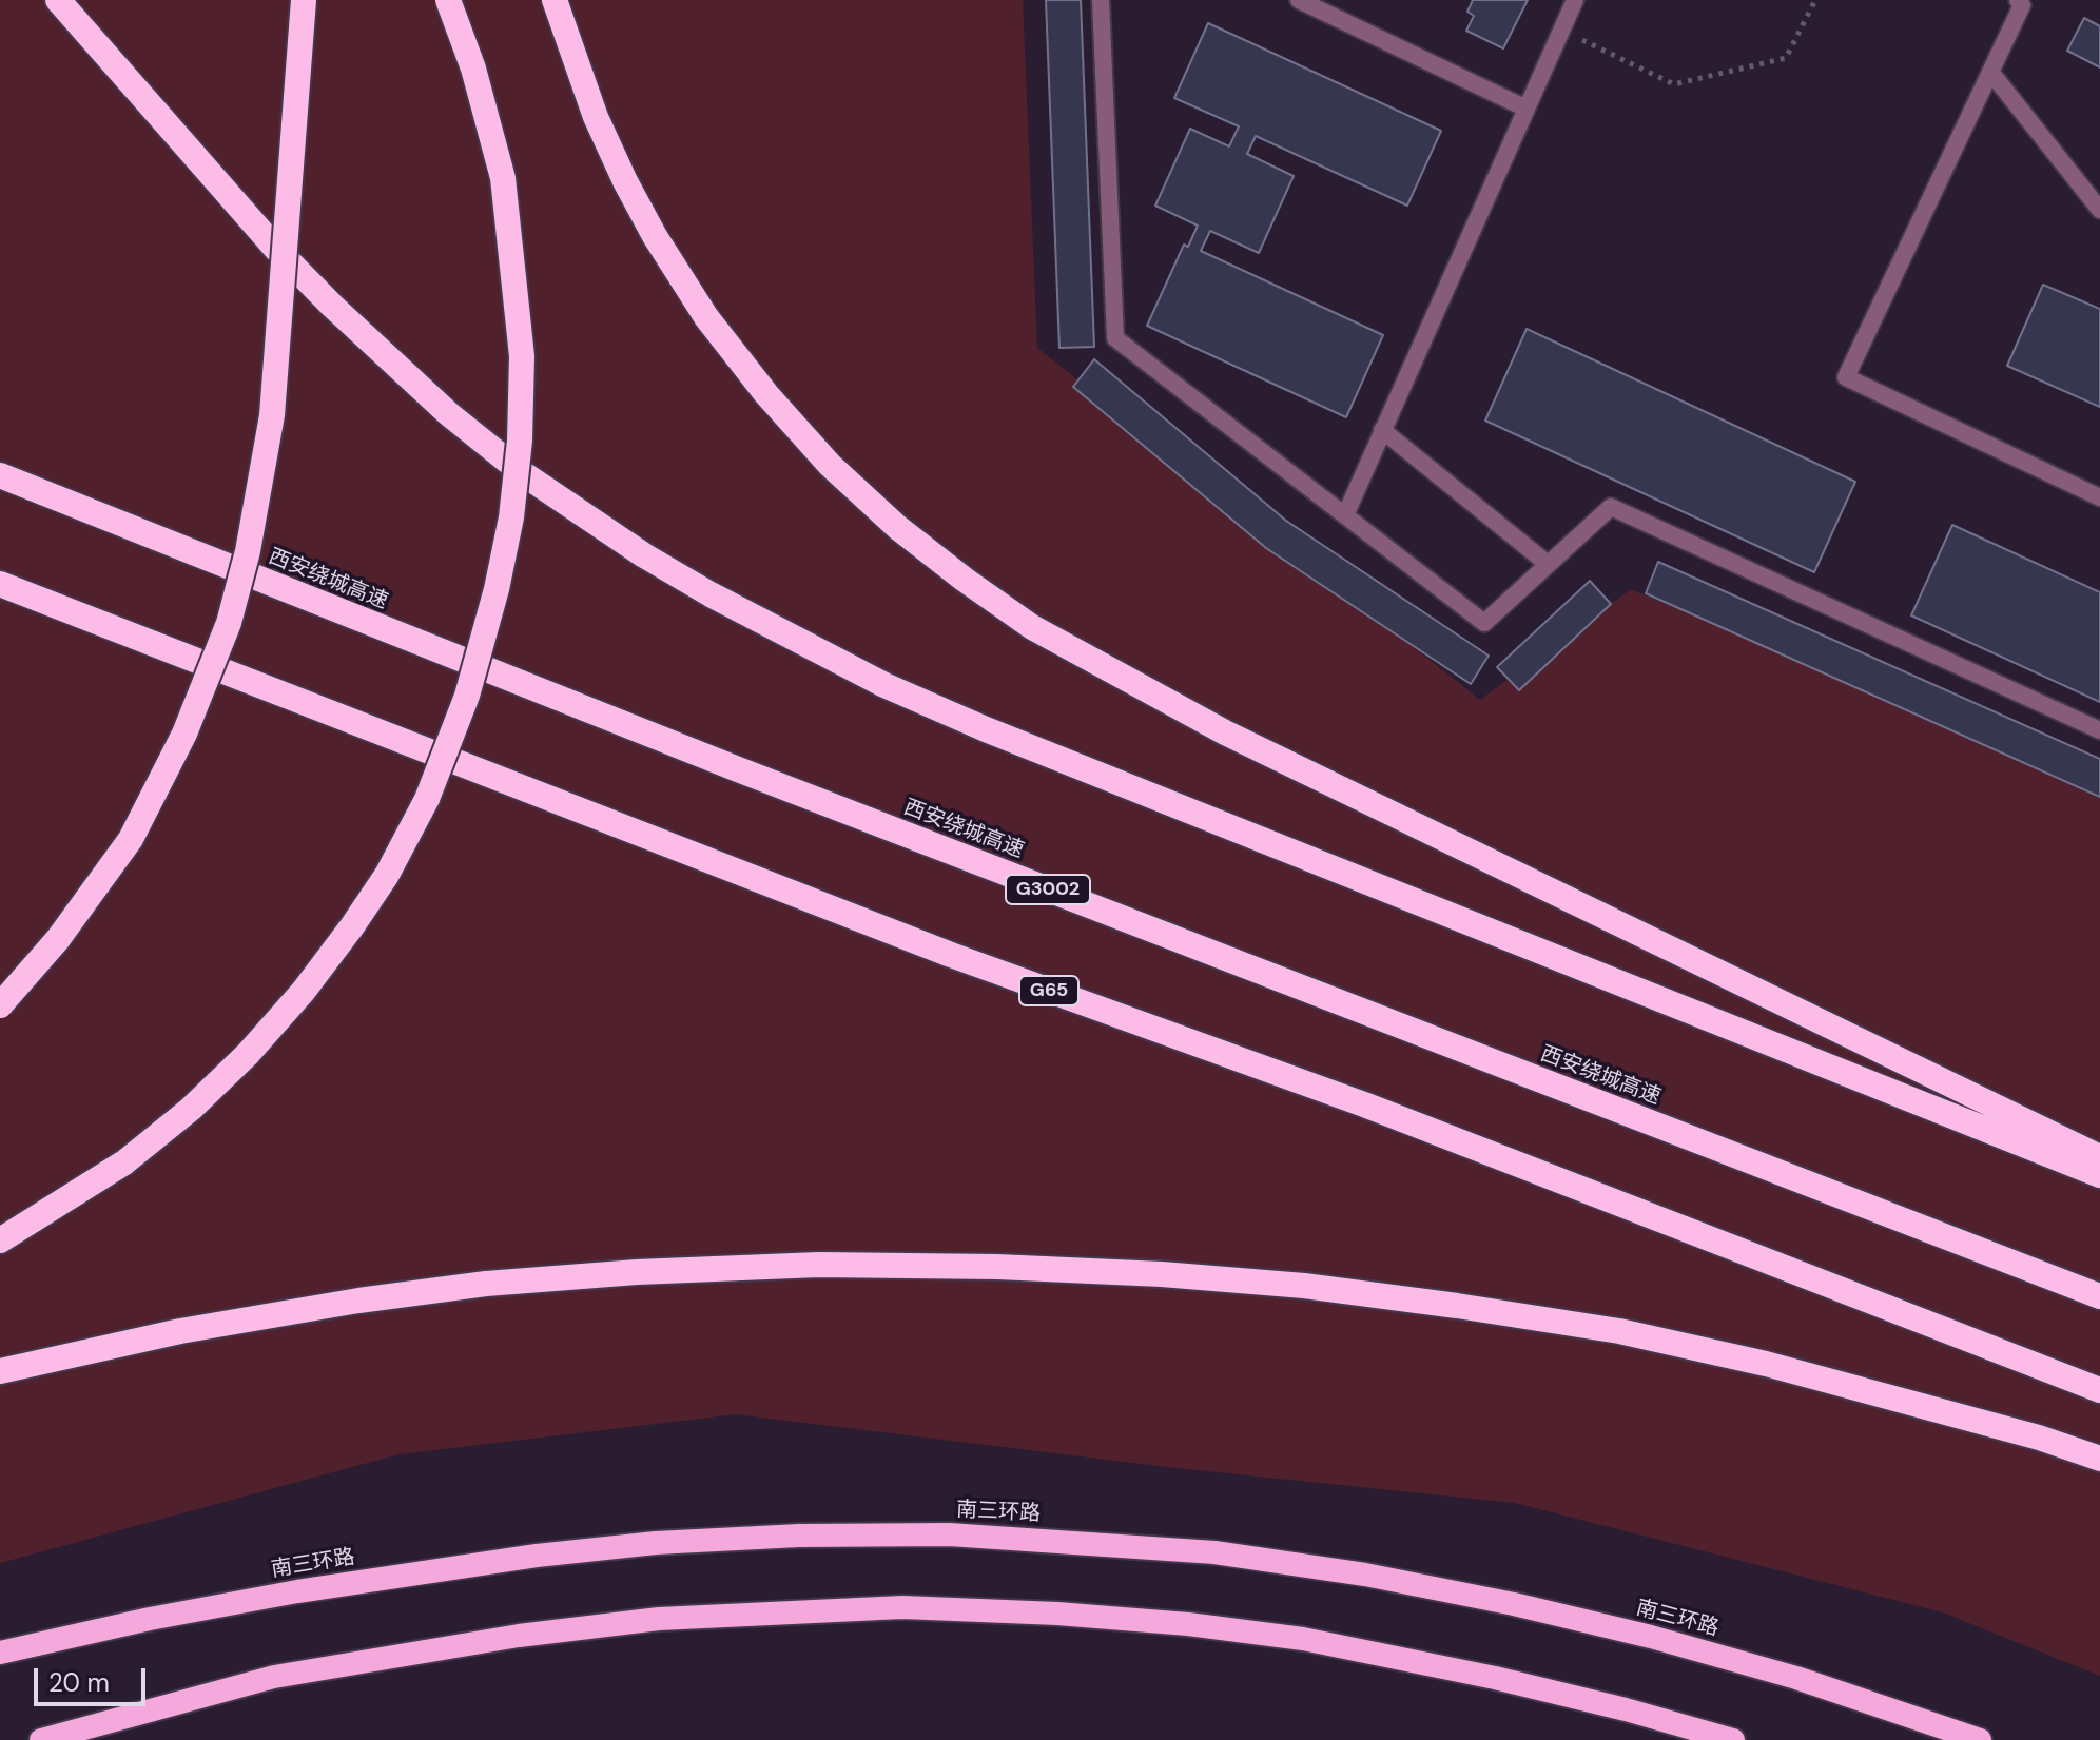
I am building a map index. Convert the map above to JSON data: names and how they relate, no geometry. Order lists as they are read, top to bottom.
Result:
{
  "streets": {
    "highway": [
      "西安绕城高速",
      "G3002",
      "G65",
      "南三环路"
    ]
  },
  "scale_bar": "20 m"
}
